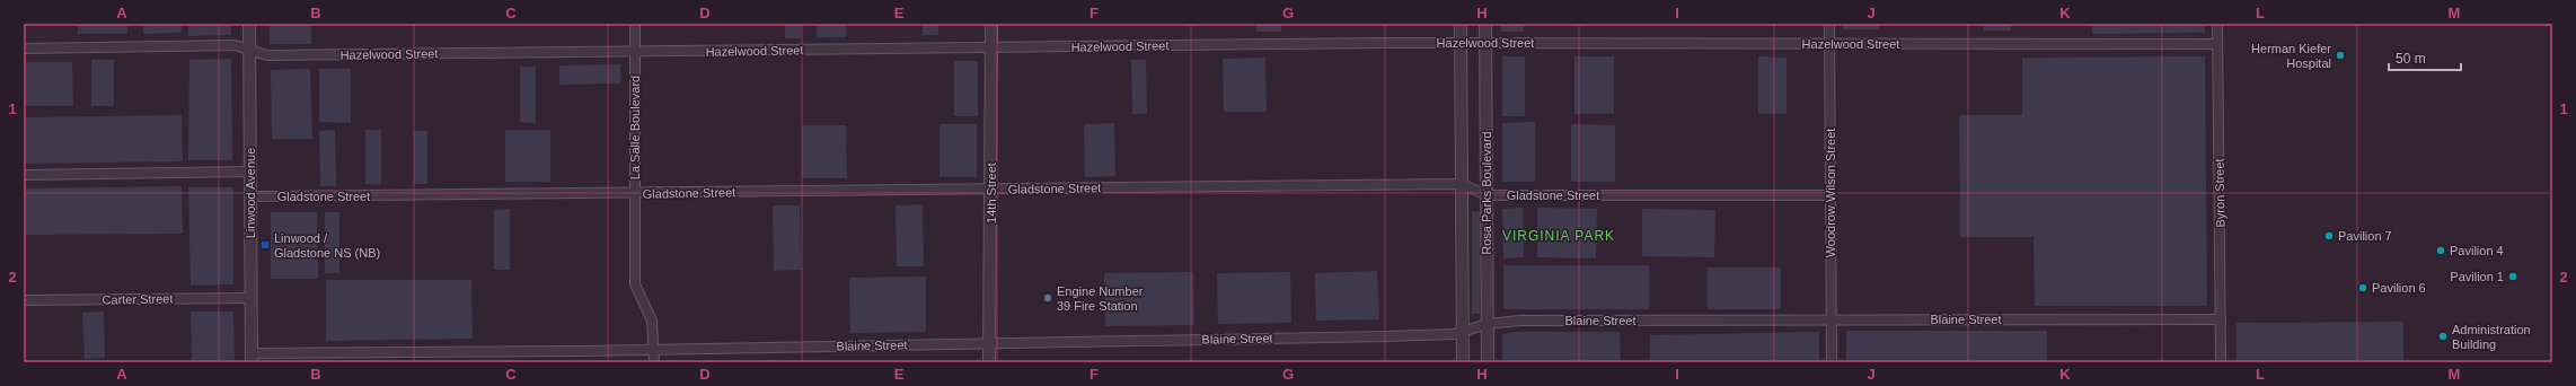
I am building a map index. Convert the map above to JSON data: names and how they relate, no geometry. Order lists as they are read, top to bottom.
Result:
{
  "streets": {
    "street": [
      "Hazelwood Street",
      "La Salle Boulevard",
      "Gladstone Street",
      "Linwood Avenue",
      "14th Street",
      "Rosa Parks Boulevard",
      "Woodrow Wilson Street",
      "Byron Street",
      "Carter Street",
      "Blaine Street"
    ]
  },
  "crossings": [
    ["Hazelwood Street", "La Salle Boulevard"],
    ["Hazelwood Street", "Linwood Avenue"],
    ["Hazelwood Street", "14th Street"],
    ["Hazelwood Street", "Rosa Parks Boulevard"],
    ["Hazelwood Street", "Woodrow Wilson Street"],
    ["Hazelwood Street", "Byron Street"],
    ["La Salle Boulevard", "Gladstone Street"],
    ["La Salle Boulevard", "Blaine Street"],
    ["Gladstone Street", "Linwood Avenue"],
    ["Gladstone Street", "14th Street"],
    ["Gladstone Street", "Rosa Parks Boulevard"],
    ["Gladstone Street", "Woodrow Wilson Street"],
    ["Linwood Avenue", "Carter Street"],
    ["Linwood Avenue", "Blaine Street"],
    ["14th Street", "Blaine Street"],
    ["Rosa Parks Boulevard", "Blaine Street"],
    ["Woodrow Wilson Street", "Blaine Street"],
    ["Byron Street", "Blaine Street"]
  ],
  "districts": ["VIRGINIA PARK"],
  "places": {
    "other": [
      "Herman Kiefer Hospital",
      "Pavilion 7",
      "Pavilion 4",
      "Pavilion 1",
      "Pavilion 6",
      "Engine Number 39 Fire Station",
      "Administration Building"
    ],
    "transit": ["Linwood / Gladstone NS (NB)"]
  },
  "scale_bar": "50 m",
  "grid": {
    "columns": [
      "A",
      "B",
      "C",
      "D",
      "E",
      "F",
      "G",
      "H",
      "I",
      "J",
      "K",
      "L",
      "M"
    ],
    "rows": ["1", "2"]
  }
}
